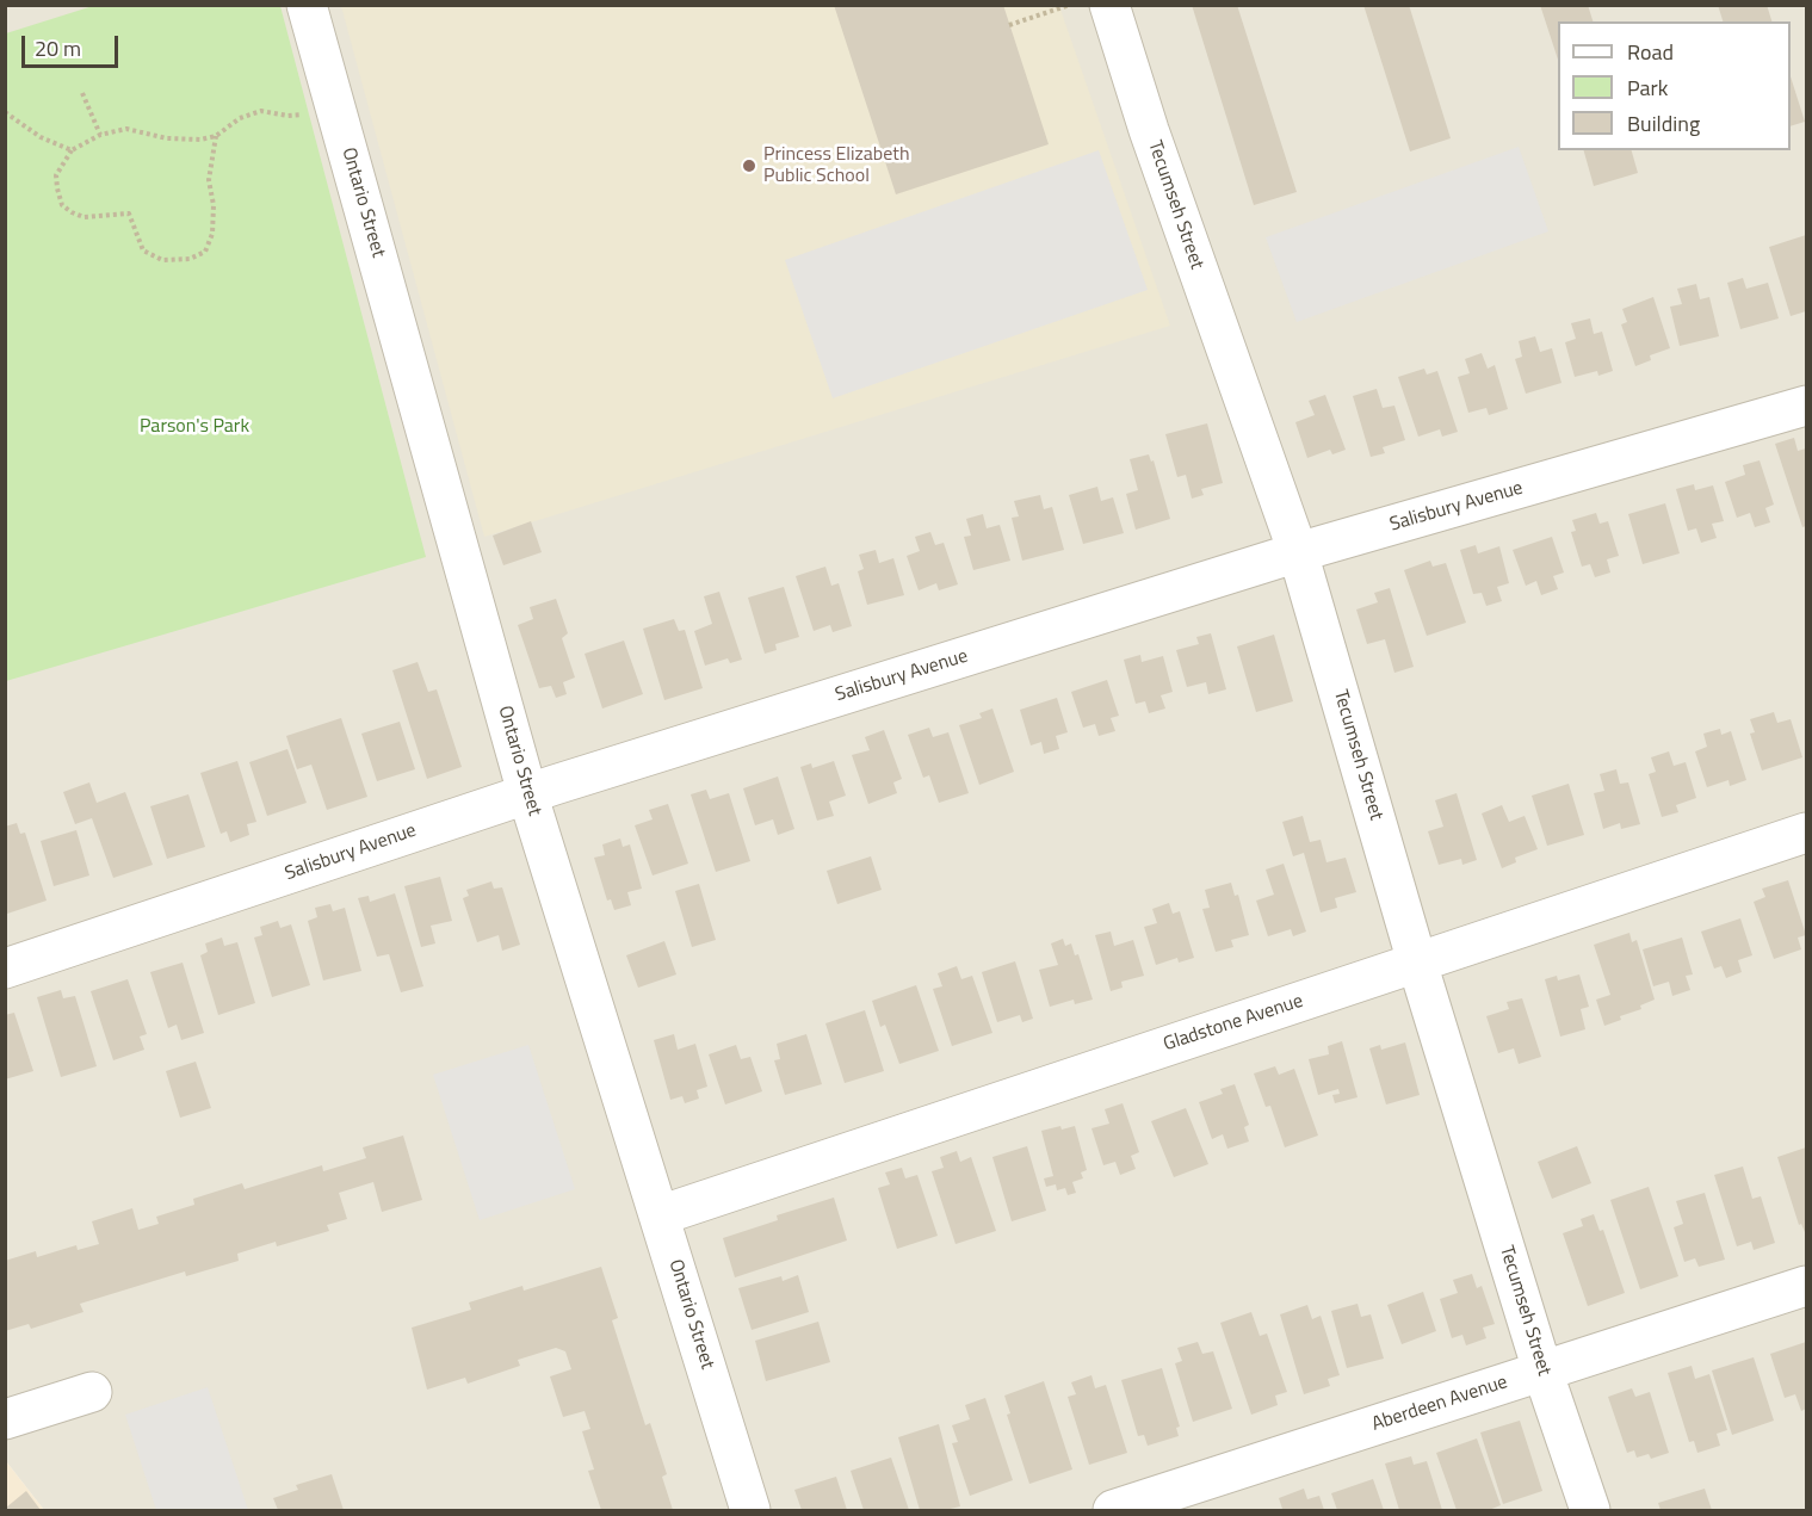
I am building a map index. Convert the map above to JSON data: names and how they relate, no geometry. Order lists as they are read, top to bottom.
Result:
{
  "streets": {
    "street": [
      "Ontario Street",
      "Tecumseh Street",
      "Salisbury Avenue",
      "Gladstone Avenue",
      "Aberdeen Avenue"
    ]
  },
  "crossings": [
    ["Ontario Street", "Salisbury Avenue"],
    ["Ontario Street", "Gladstone Avenue"],
    ["Tecumseh Street", "Salisbury Avenue"],
    ["Tecumseh Street", "Gladstone Avenue"],
    ["Tecumseh Street", "Aberdeen Avenue"]
  ],
  "parks": ["Parson's Park"],
  "places": ["Princess Elizabeth Public School"],
  "legend": ["Road", "Park", "Building"],
  "scale_bar": "20 m"
}
